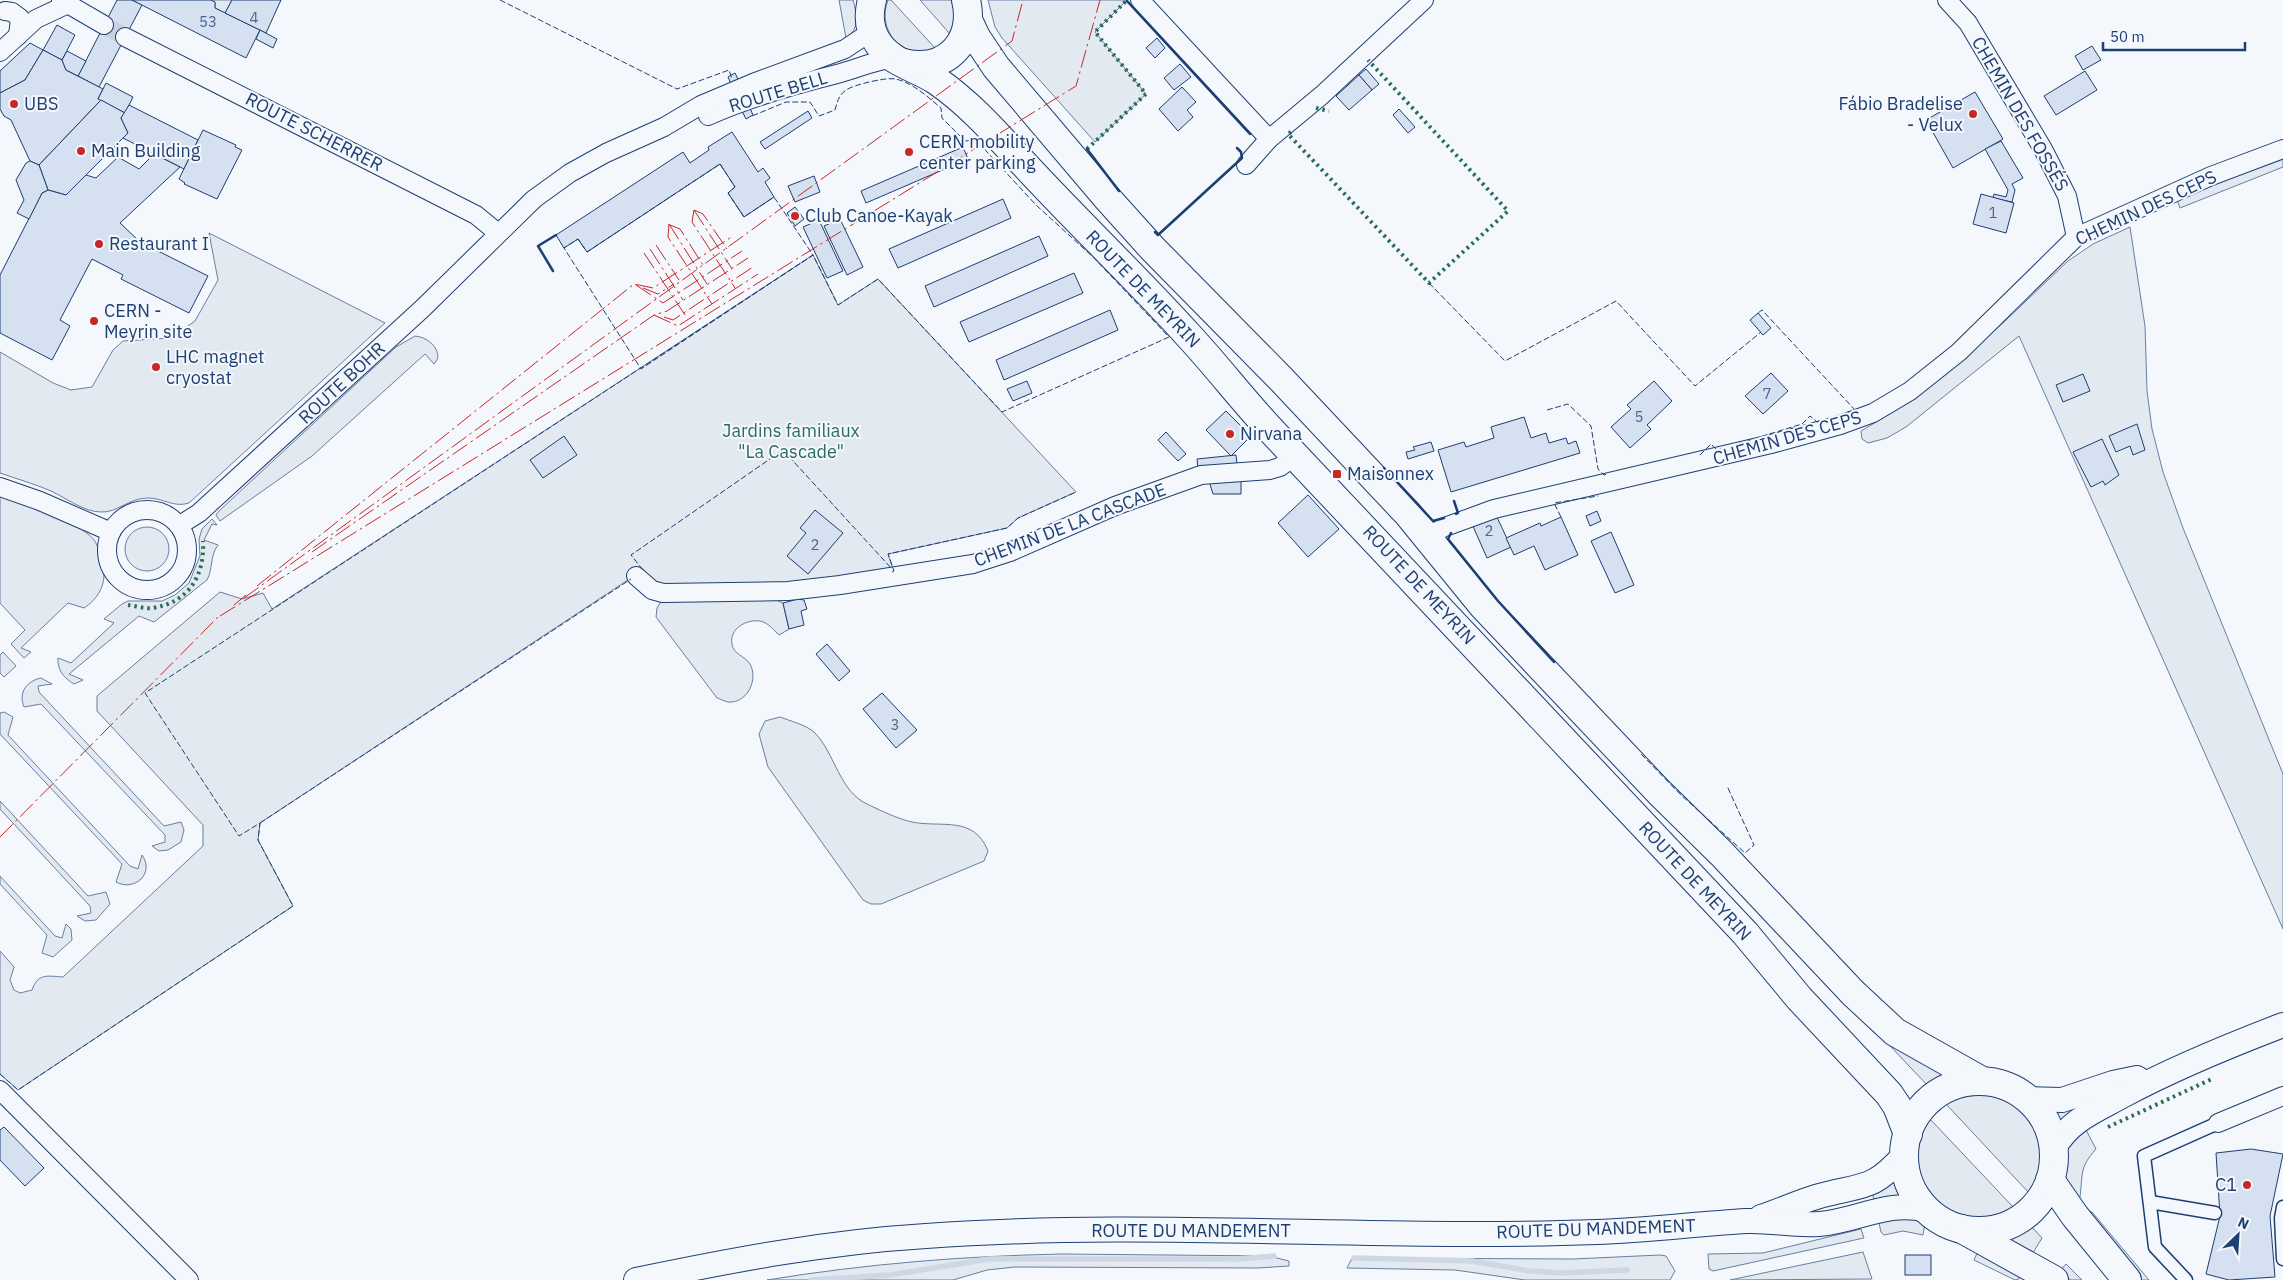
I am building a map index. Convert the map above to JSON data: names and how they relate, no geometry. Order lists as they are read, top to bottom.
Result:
{
  "streets": {
    "main road": ["ROUTE DE MEYRIN", "ROUTE DU MANDEMENT"],
    "street": [
      "ROUTE BELL",
      "CHEMIN DES FOSSÉS",
      "ROUTE SCHERRER",
      "CHEMIN DES CEPS",
      "ROUTE BOHR",
      "CHEMIN DE LA CASCADE"
    ]
  },
  "crossings": [
    ["ROUTE BELL", "ROUTE SCHERRER"],
    ["ROUTE BELL", "ROUTE DE MEYRIN"],
    ["ROUTE BELL", "ROUTE BOHR"],
    ["CHEMIN DES FOSSÉS", "CHEMIN DES CEPS"],
    ["ROUTE SCHERRER", "ROUTE BOHR"],
    ["CHEMIN DES CEPS", "ROUTE DE MEYRIN"],
    ["ROUTE DE MEYRIN", "CHEMIN DE LA CASCADE"],
    ["ROUTE DE MEYRIN", "ROUTE DU MANDEMENT"]
  ],
  "parks": ["Jardins familiaux \"La Cascade\""],
  "places": {
    "other": [
      "UBS",
      "Fábio Bradelise - Velux",
      "Main Building",
      "CERN mobility center parking",
      "Club Canoe-Kayak",
      "Restaurant I",
      "CERN - Meyrin site",
      "LHC magnet cryostat",
      "Nirvana",
      "C1"
    ],
    "transit": ["Maisonnex"]
  },
  "house_numbers": [
    "4",
    "53",
    "1",
    "7",
    "5",
    "2",
    "2",
    "3"
  ],
  "scale_bar": "50 m",
  "north": "top right"
}
